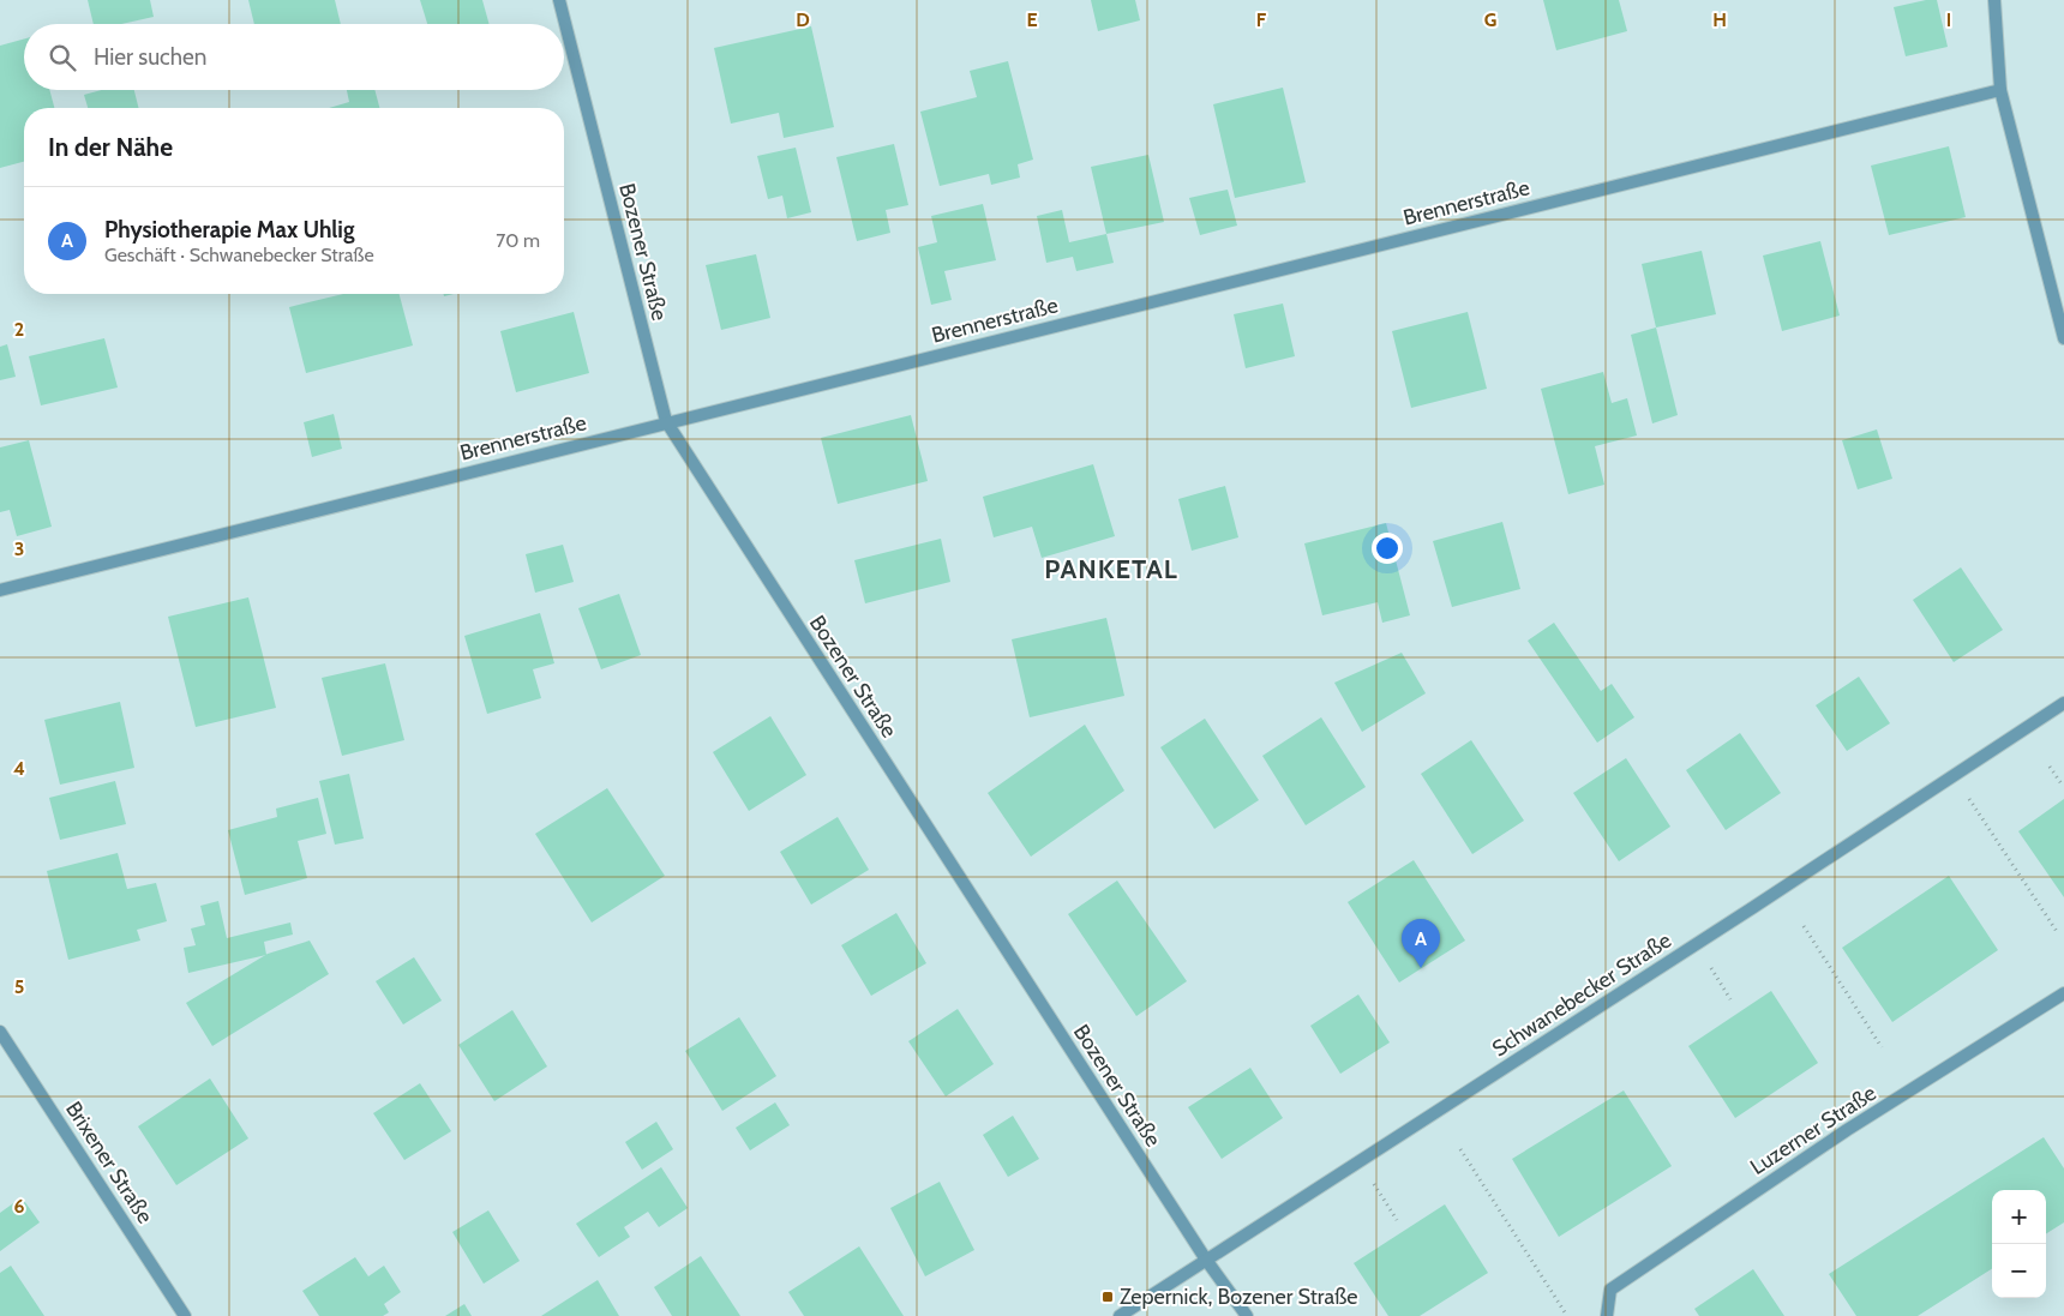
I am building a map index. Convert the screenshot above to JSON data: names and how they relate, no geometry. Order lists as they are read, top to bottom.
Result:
{
  "streets": {
    "street": [
      "Brennerstraße",
      "Bozener Straße",
      "Schwanebecker Straße",
      "Luzerner Straße",
      "Brixener Straße"
    ]
  },
  "crossings": [
    ["Brennerstraße", "Bozener Straße"],
    ["Bozener Straße", "Schwanebecker Straße"]
  ],
  "districts": ["PANKETAL"],
  "places": {
    "transit": ["Zepernick, Bozener Straße"]
  },
  "page": {
    "search": "Hier suchen",
    "heading": "In der Nähe",
    "list": [
      {
        "mark": "A",
        "name": "Physiotherapie Max Uhlig",
        "note": "Geschäft · Schwanebecker Straße",
        "value": "70 m"
      }
    ],
    "pins": "A",
    "map_buttons": ["+", "−"]
  },
  "grid": {
    "columns": [
      "D",
      "E",
      "F",
      "G",
      "H",
      "I"
    ],
    "rows": [
      "2",
      "3",
      "4",
      "5",
      "6"
    ]
  }
}
